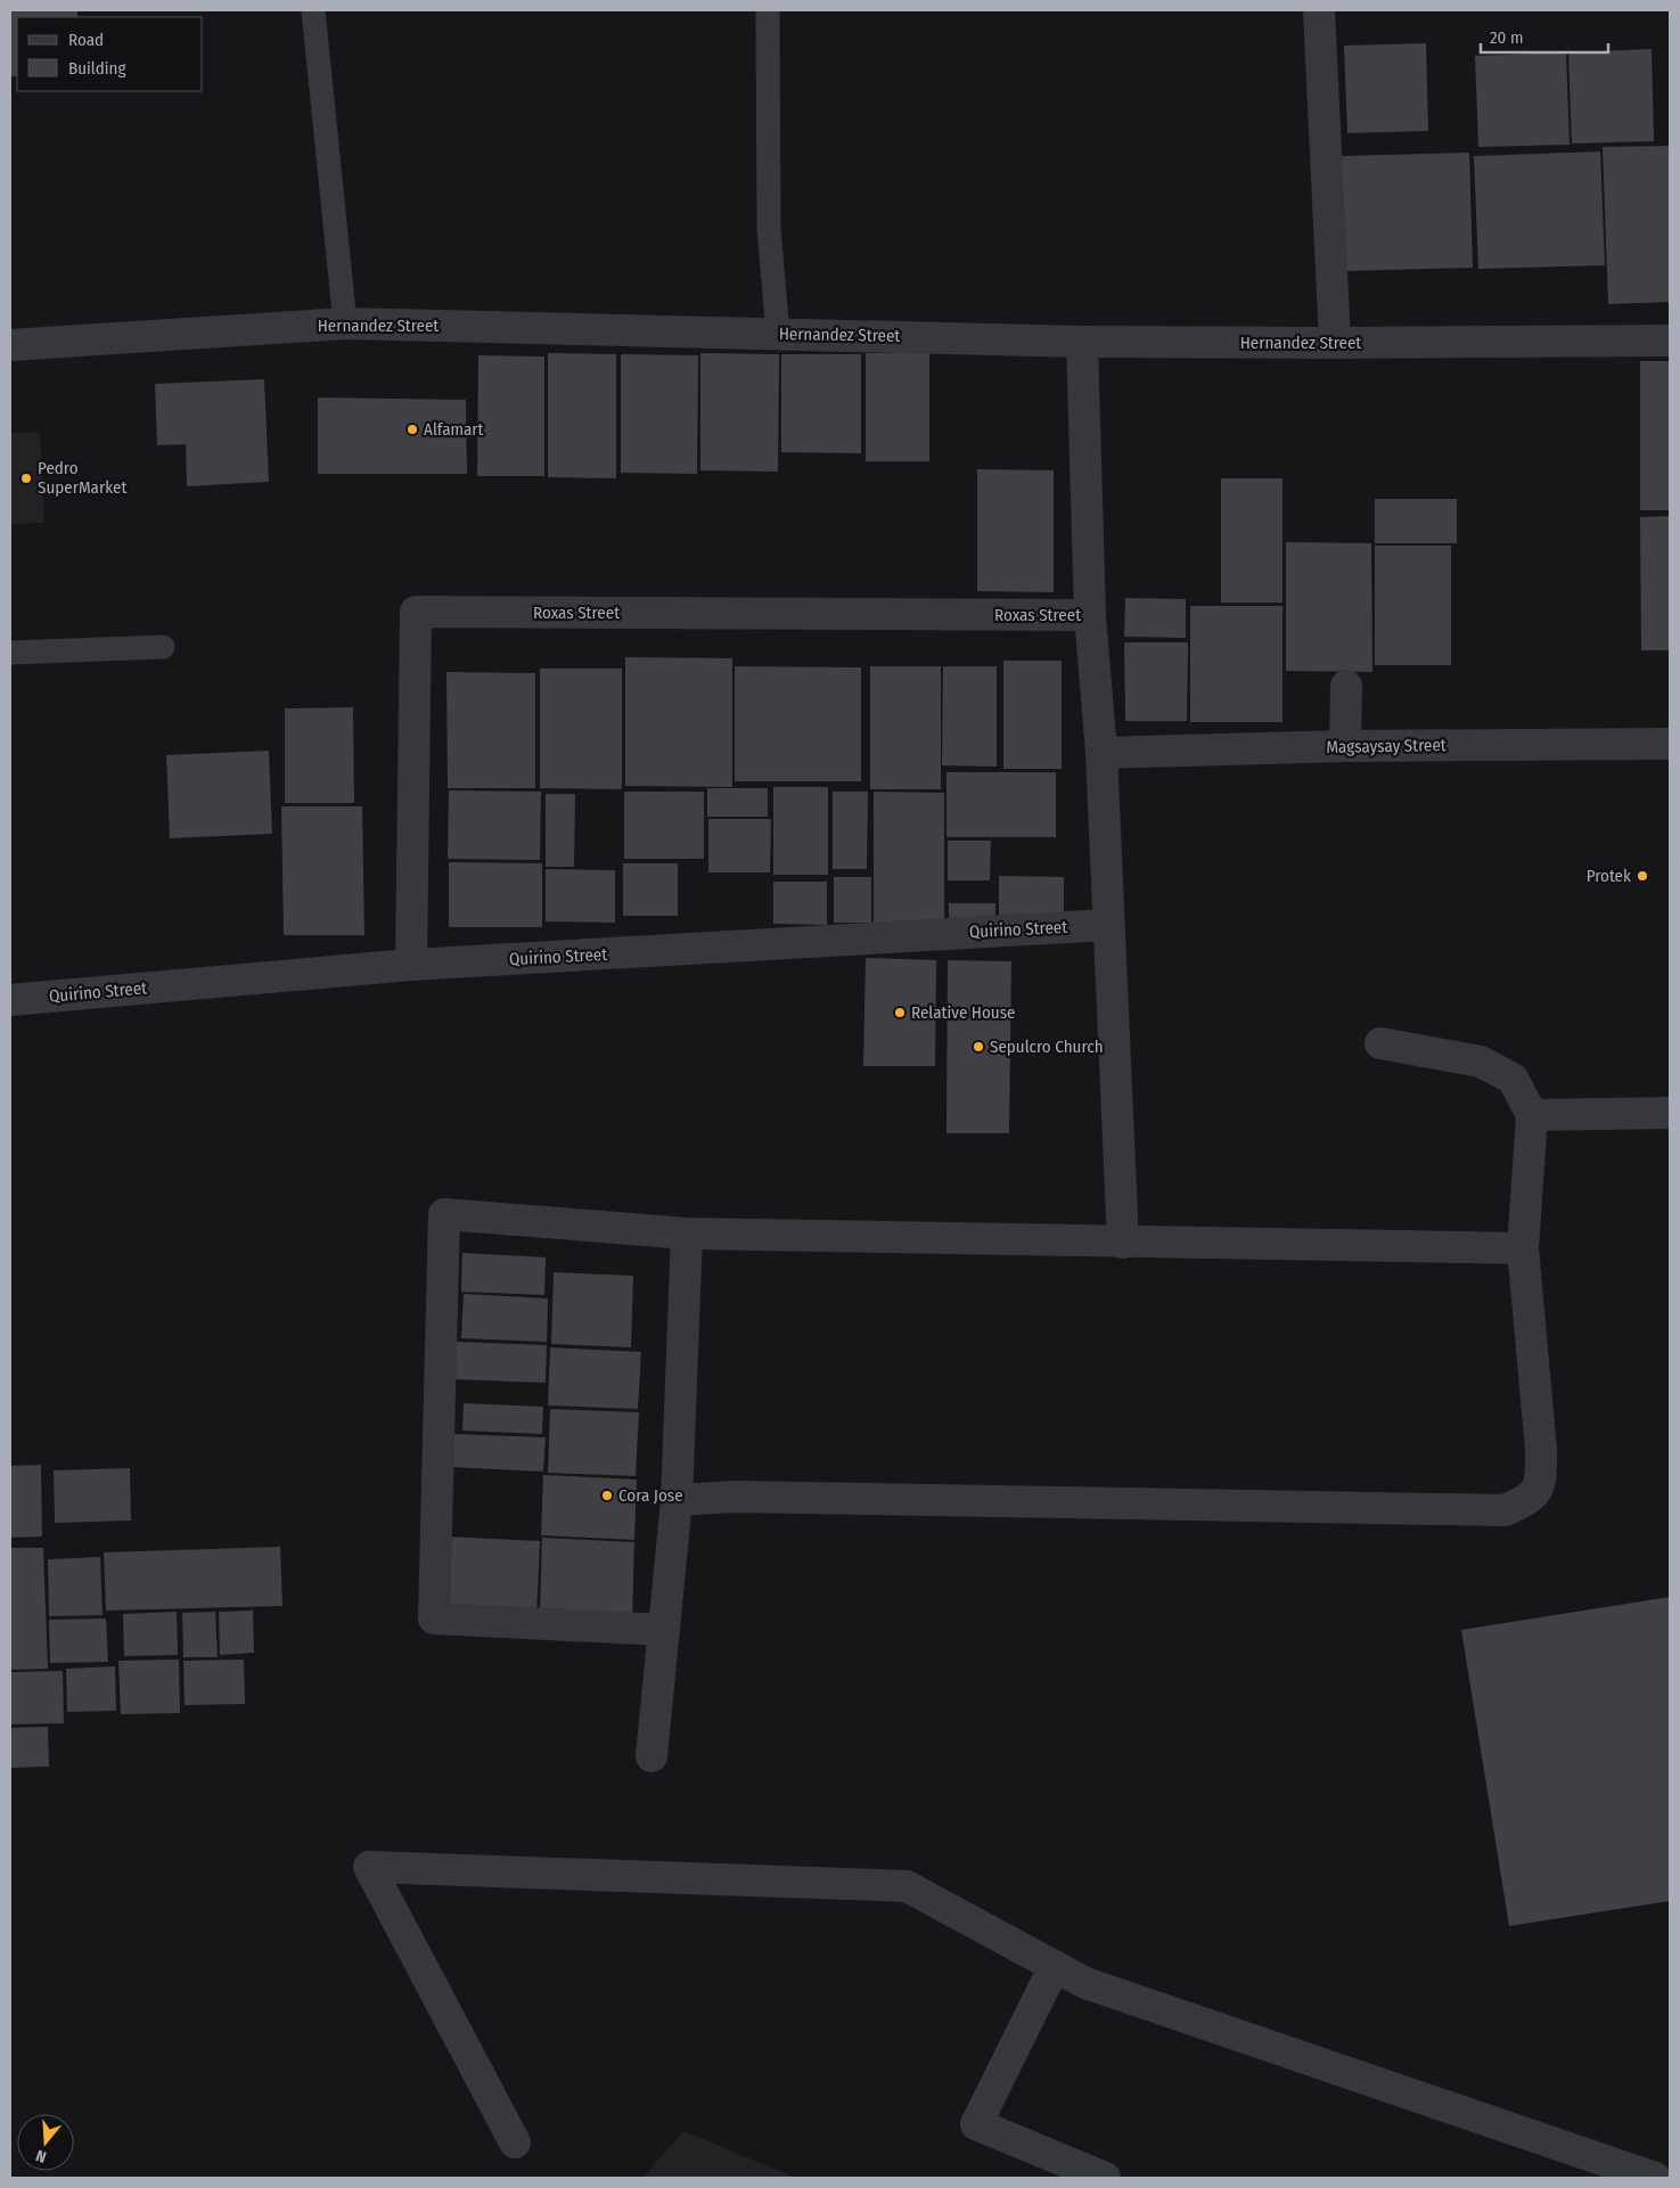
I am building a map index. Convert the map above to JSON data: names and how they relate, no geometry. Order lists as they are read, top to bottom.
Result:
{
  "streets": {
    "street": [
      "Hernandez Street",
      "Roxas Street",
      "Magsaysay Street",
      "Quirino Street"
    ]
  },
  "crossings": [
    ["Roxas Street", "Quirino Street"]
  ],
  "places": [
    "Alfamart",
    "Pedro SuperMarket",
    "Protek",
    "Relative House",
    "Sepulcro Church",
    "Cora Jose"
  ],
  "legend": ["Road", "Building"],
  "scale_bar": "20 m",
  "north": "bottom"
}
